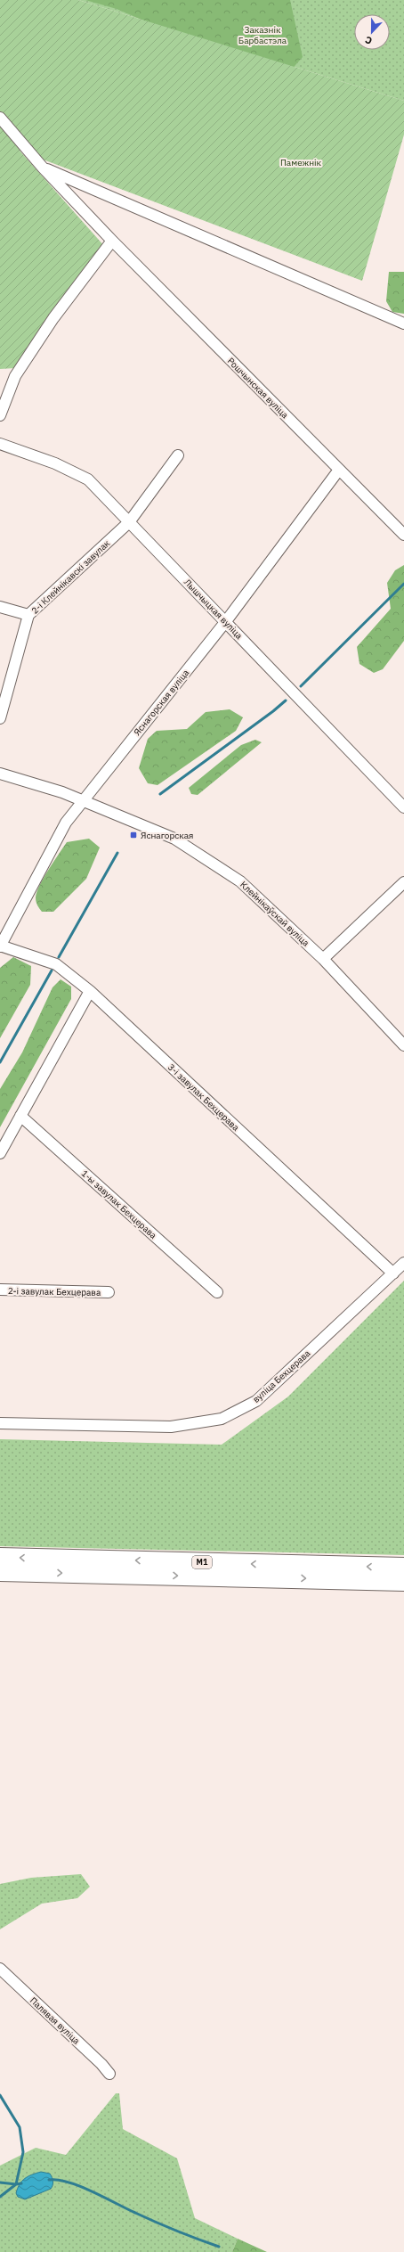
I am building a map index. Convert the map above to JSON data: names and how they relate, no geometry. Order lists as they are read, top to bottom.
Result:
{
  "streets": {
    "highway": ["М1"],
    "street": [
      "Рошчынская вуліца",
      "2-і Клейнікавскі завулак",
      "Лышчыцкая вуліца",
      "Яснагорская вуліца",
      "Клейнікаўскай вуліца",
      "3-і завулак Бехцерава",
      "1-ы завулак Бехцерава",
      "2-і завулак Бехцерава",
      "вуліца Бехцерава",
      "Палявая вуліца"
    ]
  },
  "crossings": [
    ["Рошчынская вуліца", "Яснагорская вуліца"],
    ["2-і Клейнікавскі завулак", "Лышчыцкая вуліца"],
    ["Лышчыцкая вуліца", "Яснагорская вуліца"],
    ["Яснагорская вуліца", "Клейнікаўскай вуліца"],
    ["Яснагорская вуліца", "3-і завулак Бехцерава"],
    ["3-і завулак Бехцерава", "вуліца Бехцерава"]
  ],
  "parks": ["Заказнік Барбастэла", "Памежнік"],
  "places": {
    "transit": ["Яснагорская"]
  },
  "north": "bottom"
}
